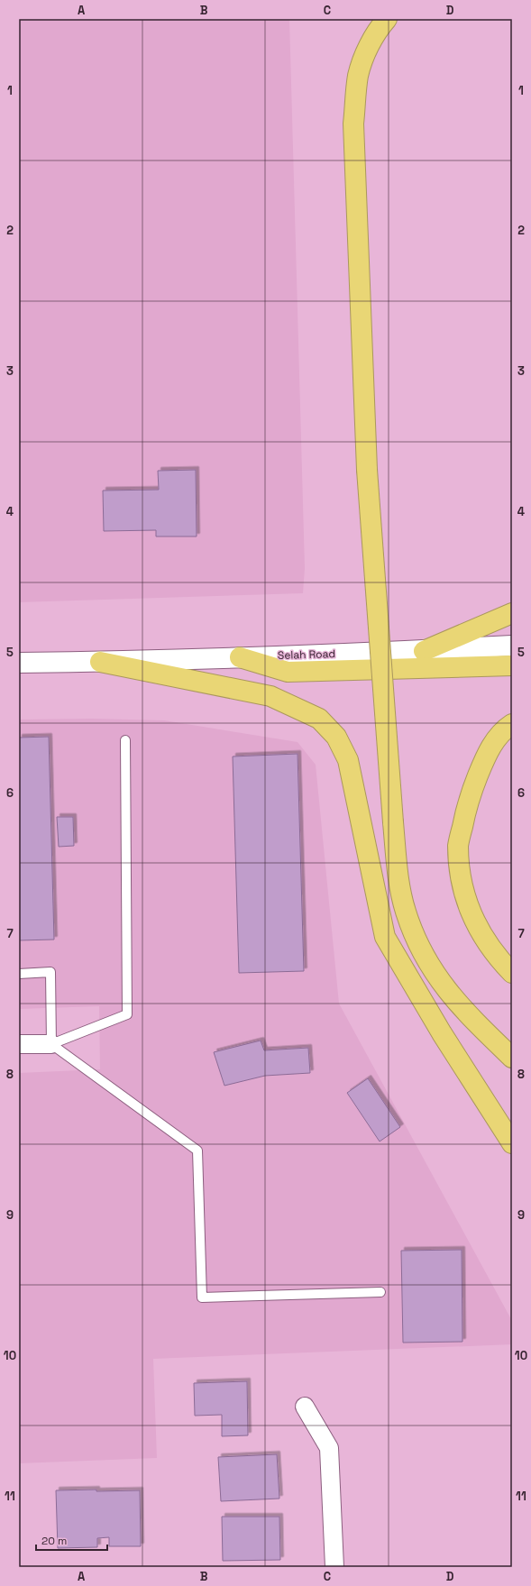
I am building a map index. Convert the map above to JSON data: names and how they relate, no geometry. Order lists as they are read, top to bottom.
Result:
{
  "streets": {
    "main road": ["Selah Road"]
  },
  "scale_bar": "20 m",
  "grid": {
    "columns": [
      "A",
      "B",
      "C",
      "D"
    ],
    "rows": [
      "1",
      "2",
      "3",
      "4",
      "5",
      "6",
      "7",
      "8",
      "9",
      "10",
      "11"
    ]
  }
}
